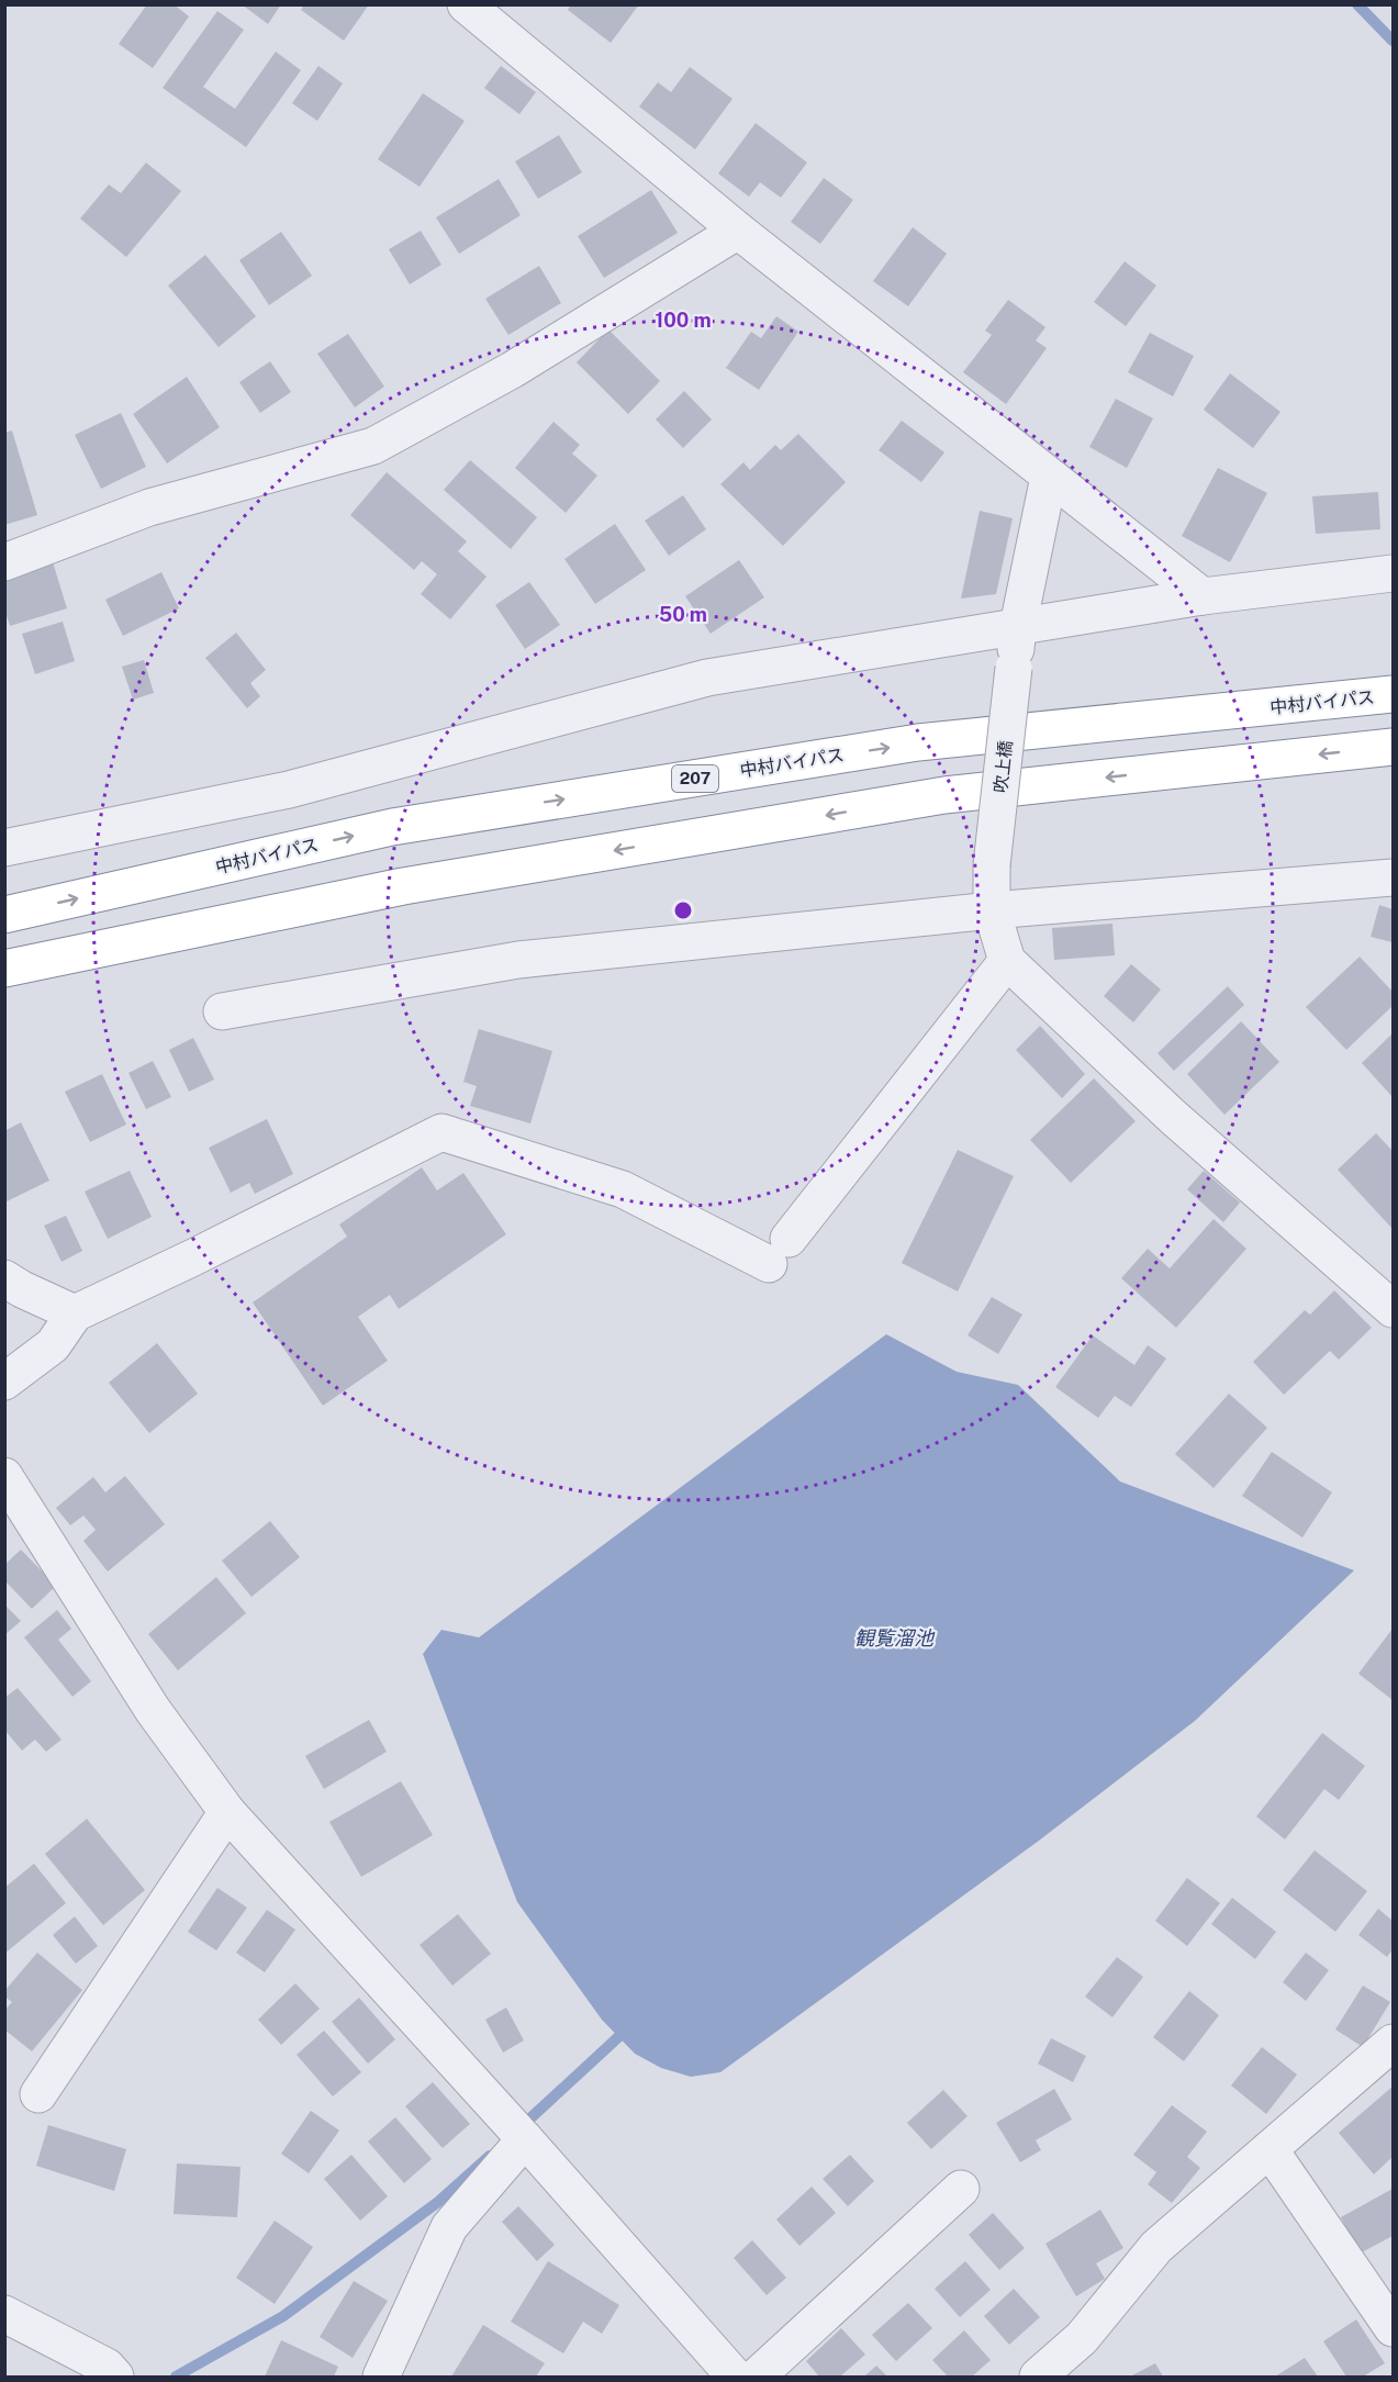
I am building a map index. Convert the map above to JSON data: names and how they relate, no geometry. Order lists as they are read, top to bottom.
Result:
{
  "streets": {
    "highway": ["中村バイパス", "207"],
    "street": ["吹上橋"]
  },
  "water": ["観覧溜池"],
  "rings": ["100 m", "50 m"]
}
